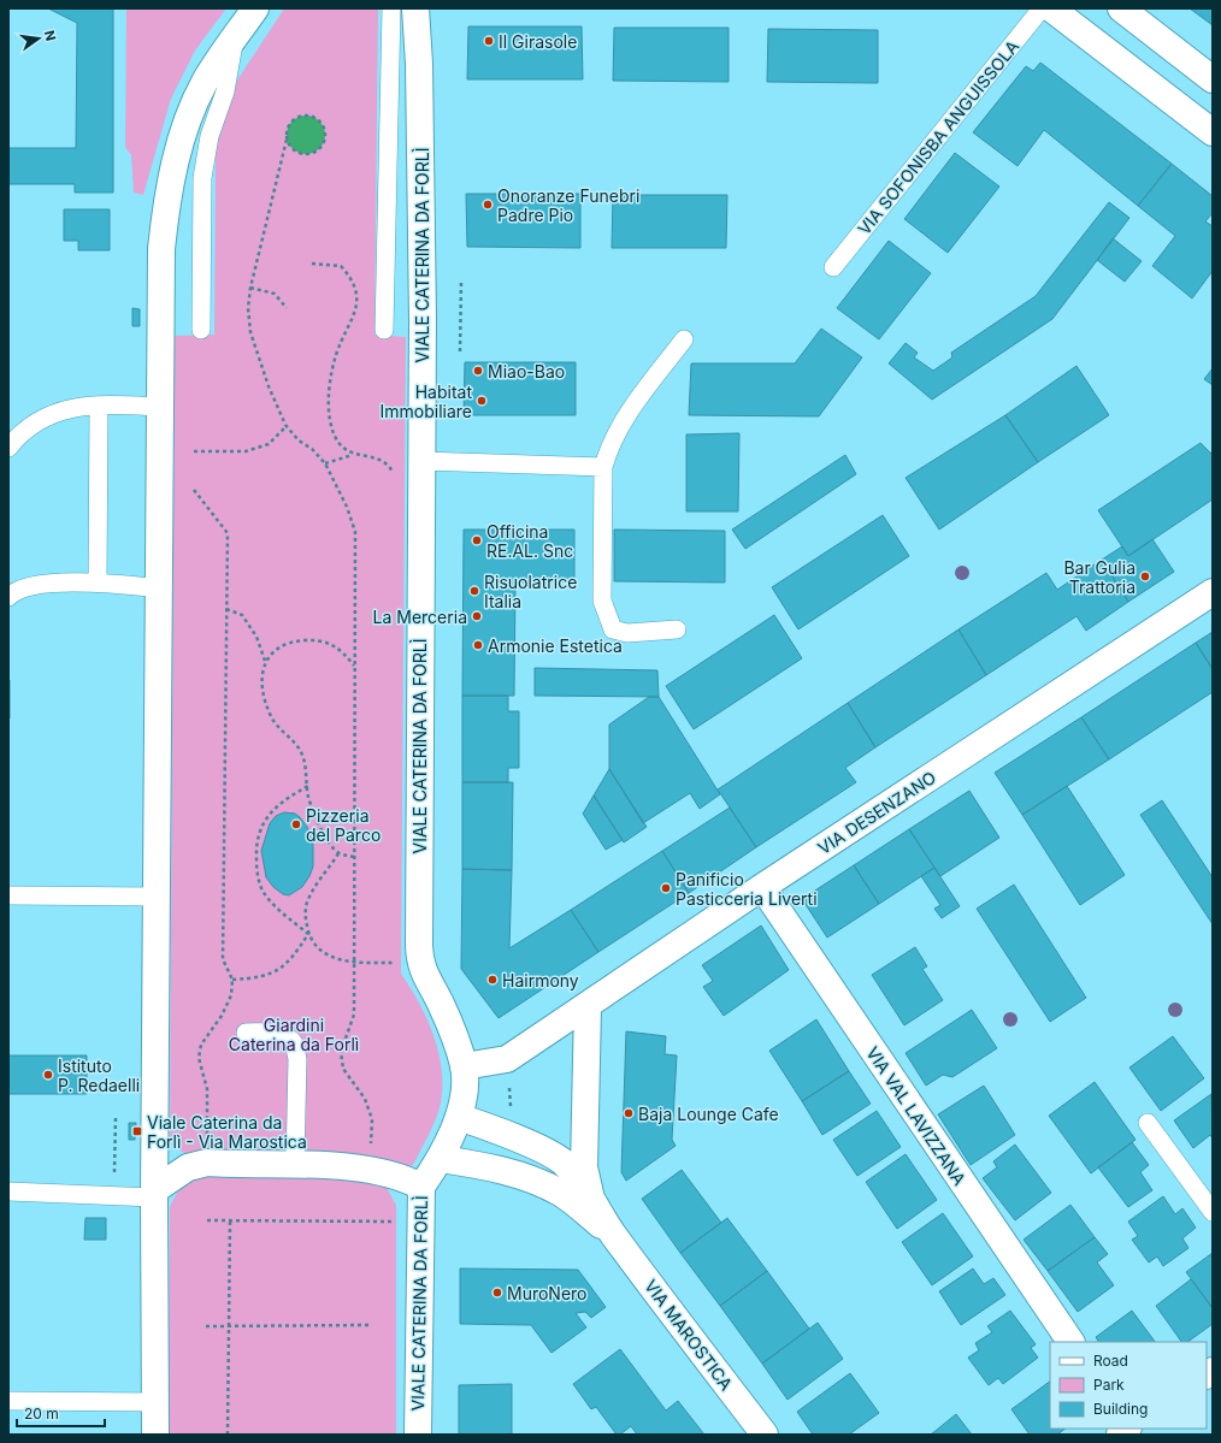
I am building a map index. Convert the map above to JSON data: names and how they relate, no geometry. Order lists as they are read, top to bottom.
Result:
{
  "streets": {
    "main road": [
      "VIALE CATERINA DA FORLÌ",
      "VIA DESENZANO",
      "VIA VAL LAVIZZANA",
      "VIA MAROSTICA"
    ],
    "lane": ["VIA SOFONISBA ANGUISSOLA"]
  },
  "crossings": [
    ["VIALE CATERINA DA FORLÌ", "VIA DESENZANO"],
    ["VIALE CATERINA DA FORLÌ", "VIA MAROSTICA"],
    ["VIA DESENZANO", "VIA VAL LAVIZZANA"]
  ],
  "parks": ["Giardini Caterina da Forlì"],
  "places": {
    "other": [
      "Il Girasole",
      "Onoranze Funebri Padre Pio",
      "Miao-Bao",
      "Habitat Immobiliare",
      "Officina RE.AL. Snc",
      "Bar Gulia Trattoria",
      "Risuolatrice Italia",
      "La Merceria",
      "Armonie Estetica",
      "Pizzeria del Parco",
      "Panificio Pasticceria Liverti",
      "Hairmony",
      "Istituto P. Redaelli",
      "Baja Lounge Cafe",
      "MuroNero"
    ],
    "transit": ["Viale Caterina da Forlì - Via Marostica"]
  },
  "legend": ["Road", "Park", "Building"],
  "scale_bar": "20 m",
  "north": "right"
}
